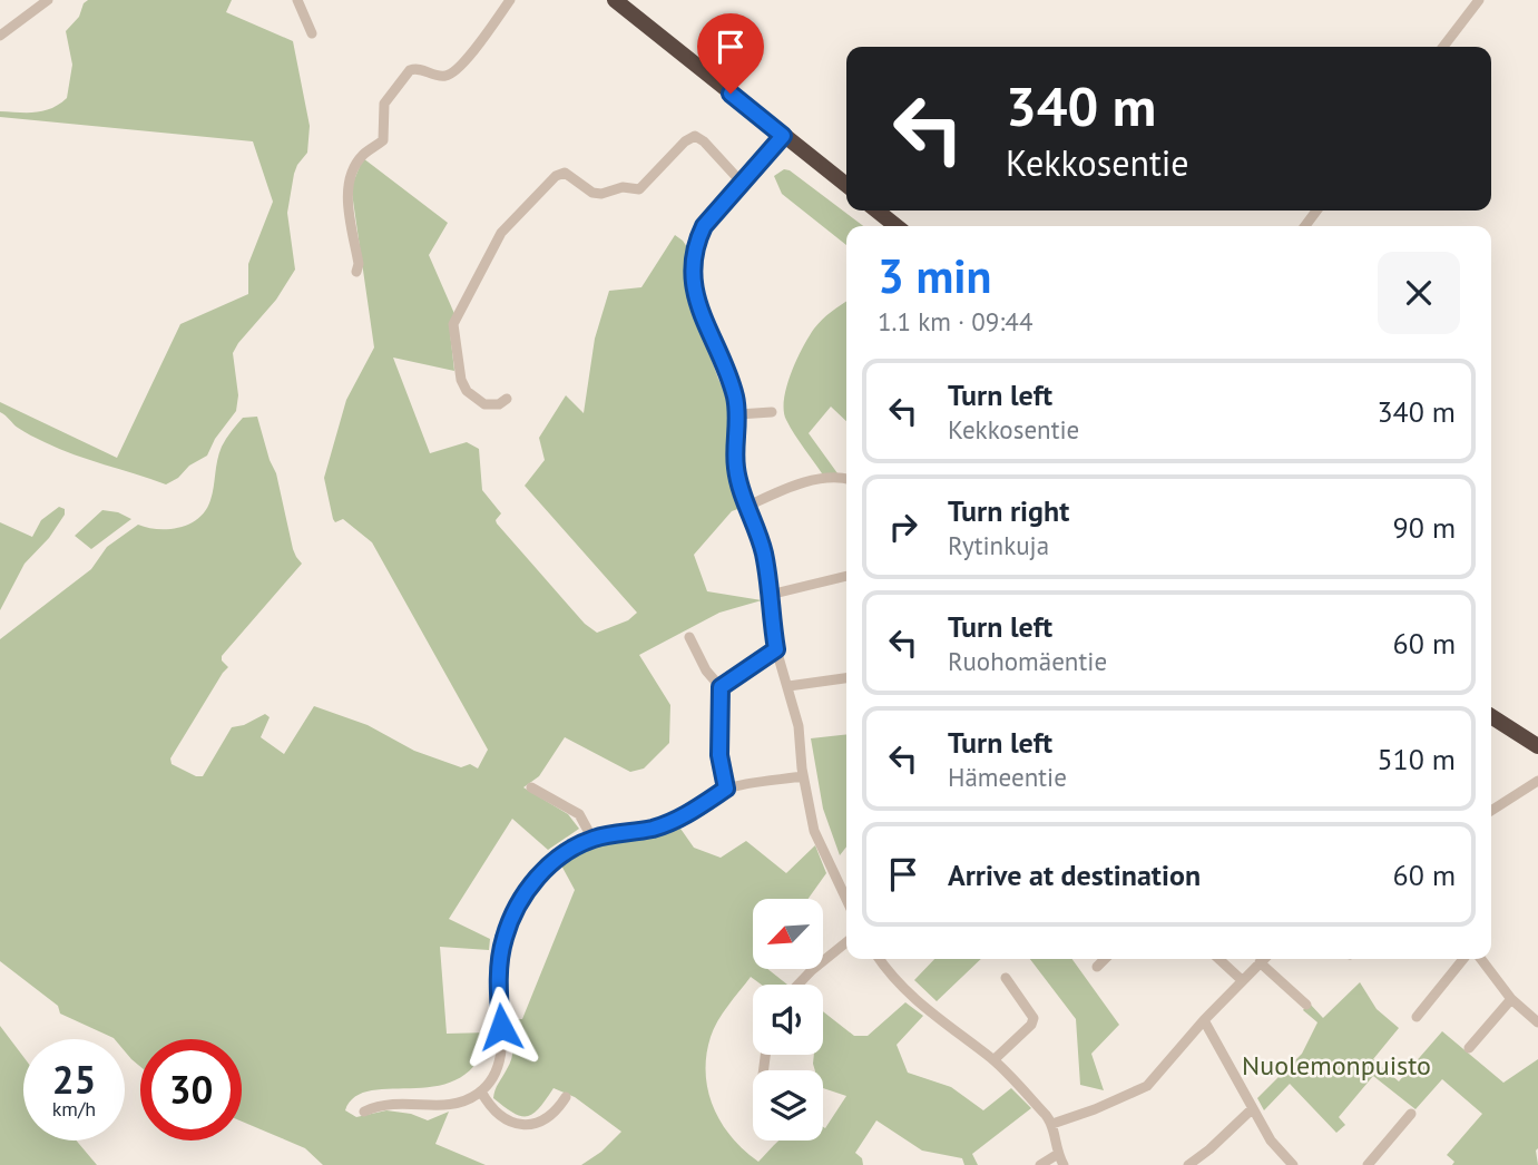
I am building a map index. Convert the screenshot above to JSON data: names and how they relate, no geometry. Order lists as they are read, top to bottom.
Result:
{
  "parks": ["Nuolemonpuisto"],
  "north": "bottom left",
  "page": {
    "turn": ["340 m", "Kekkosentie"],
    "heading": ["3 min", "1.1 km · 09:44"],
    "list": [
      {
        "name": "Turn left",
        "note": "Kekkosentie",
        "value": "340 m"
      },
      {
        "name": "Turn right",
        "note": "Rytinkuja",
        "value": "90 m"
      },
      {
        "name": "Turn left",
        "note": "Ruohomäentie",
        "value": "60 m"
      },
      {
        "name": "Turn left",
        "note": "Hämeentie",
        "value": "510 m"
      },
      {
        "name": "Arrive at destination",
        "value": "60 m"
      }
    ],
    "speed": "25 km/h",
    "limit": "30"
  }
}
